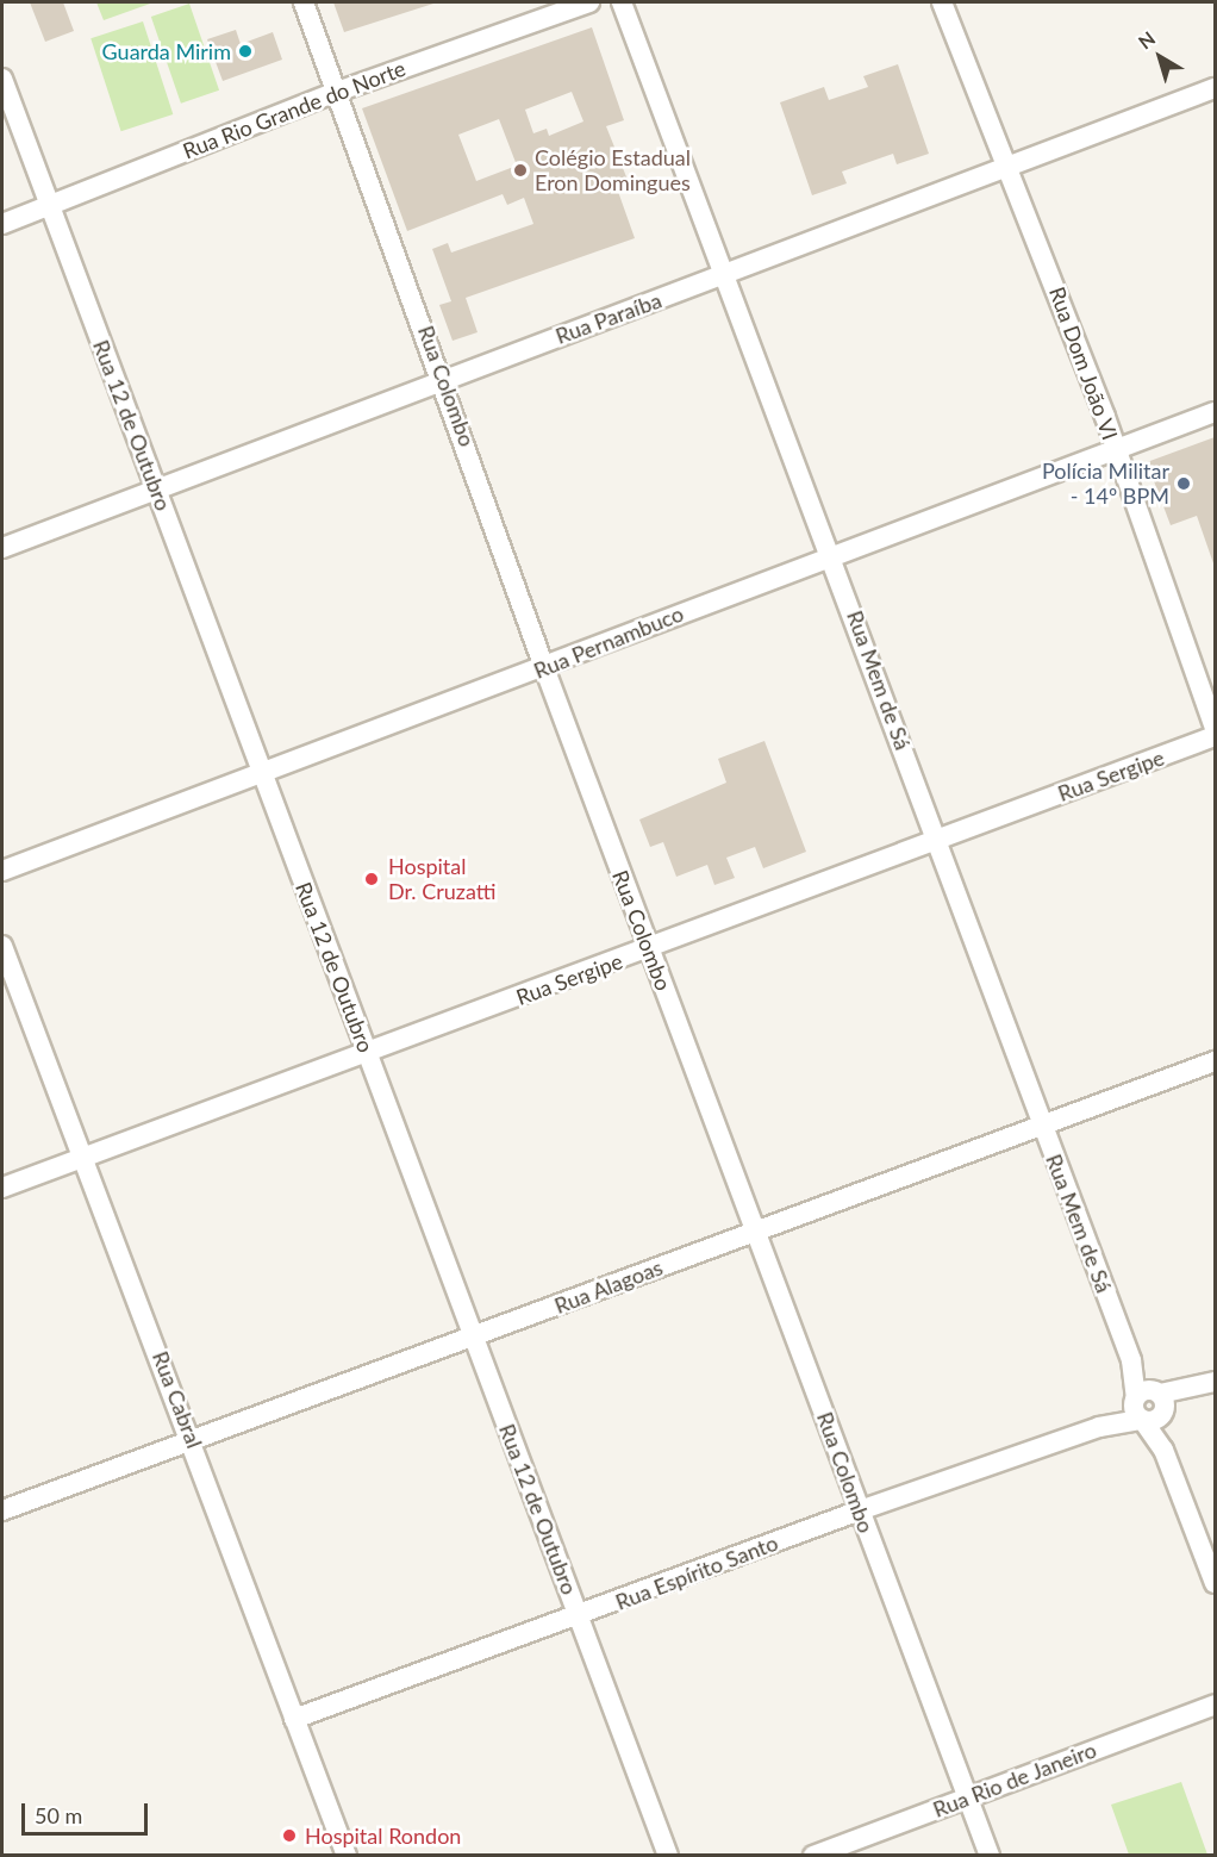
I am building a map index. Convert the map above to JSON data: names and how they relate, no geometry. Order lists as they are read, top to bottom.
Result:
{
  "streets": {
    "street": [
      "Rua Rio Grande do Norte",
      "Rua Paraíba",
      "Rua Dom João VI",
      "Rua Colombo",
      "Rua 12 de Outubro",
      "Rua Pernambuco",
      "Rua Mem de Sá",
      "Rua Sergipe",
      "Rua Alagoas",
      "Rua Cabral",
      "Rua Espírito Santo",
      "Rua Rio de Janeiro"
    ]
  },
  "crossings": [
    ["Rua Rio Grande do Norte", "Rua Colombo"],
    ["Rua Rio Grande do Norte", "Rua 12 de Outubro"],
    ["Rua Paraíba", "Rua Dom João VI"],
    ["Rua Paraíba", "Rua Colombo"],
    ["Rua Paraíba", "Rua 12 de Outubro"],
    ["Rua Paraíba", "Rua Mem de Sá"],
    ["Rua Dom João VI", "Rua Pernambuco"],
    ["Rua Colombo", "Rua Pernambuco"],
    ["Rua Colombo", "Rua Sergipe"],
    ["Rua Colombo", "Rua Alagoas"],
    ["Rua Colombo", "Rua Espírito Santo"],
    ["Rua Colombo", "Rua Rio de Janeiro"],
    ["Rua 12 de Outubro", "Rua Pernambuco"],
    ["Rua 12 de Outubro", "Rua Sergipe"],
    ["Rua 12 de Outubro", "Rua Alagoas"],
    ["Rua 12 de Outubro", "Rua Espírito Santo"],
    ["Rua Pernambuco", "Rua Mem de Sá"],
    ["Rua Mem de Sá", "Rua Sergipe"],
    ["Rua Mem de Sá", "Rua Alagoas"],
    ["Rua Mem de Sá", "Rua Espírito Santo"],
    ["Rua Sergipe", "Rua Cabral"],
    ["Rua Alagoas", "Rua Cabral"],
    ["Rua Cabral", "Rua Espírito Santo"]
  ],
  "places": [
    "Guarda Mirim",
    "Colégio Estadual Eron Domingues",
    "Polícia Militar - 14º BPM",
    "Hospital Dr. Cruzatti",
    "Hospital Rondon"
  ],
  "scale_bar": "50 m",
  "north": "top left"
}
